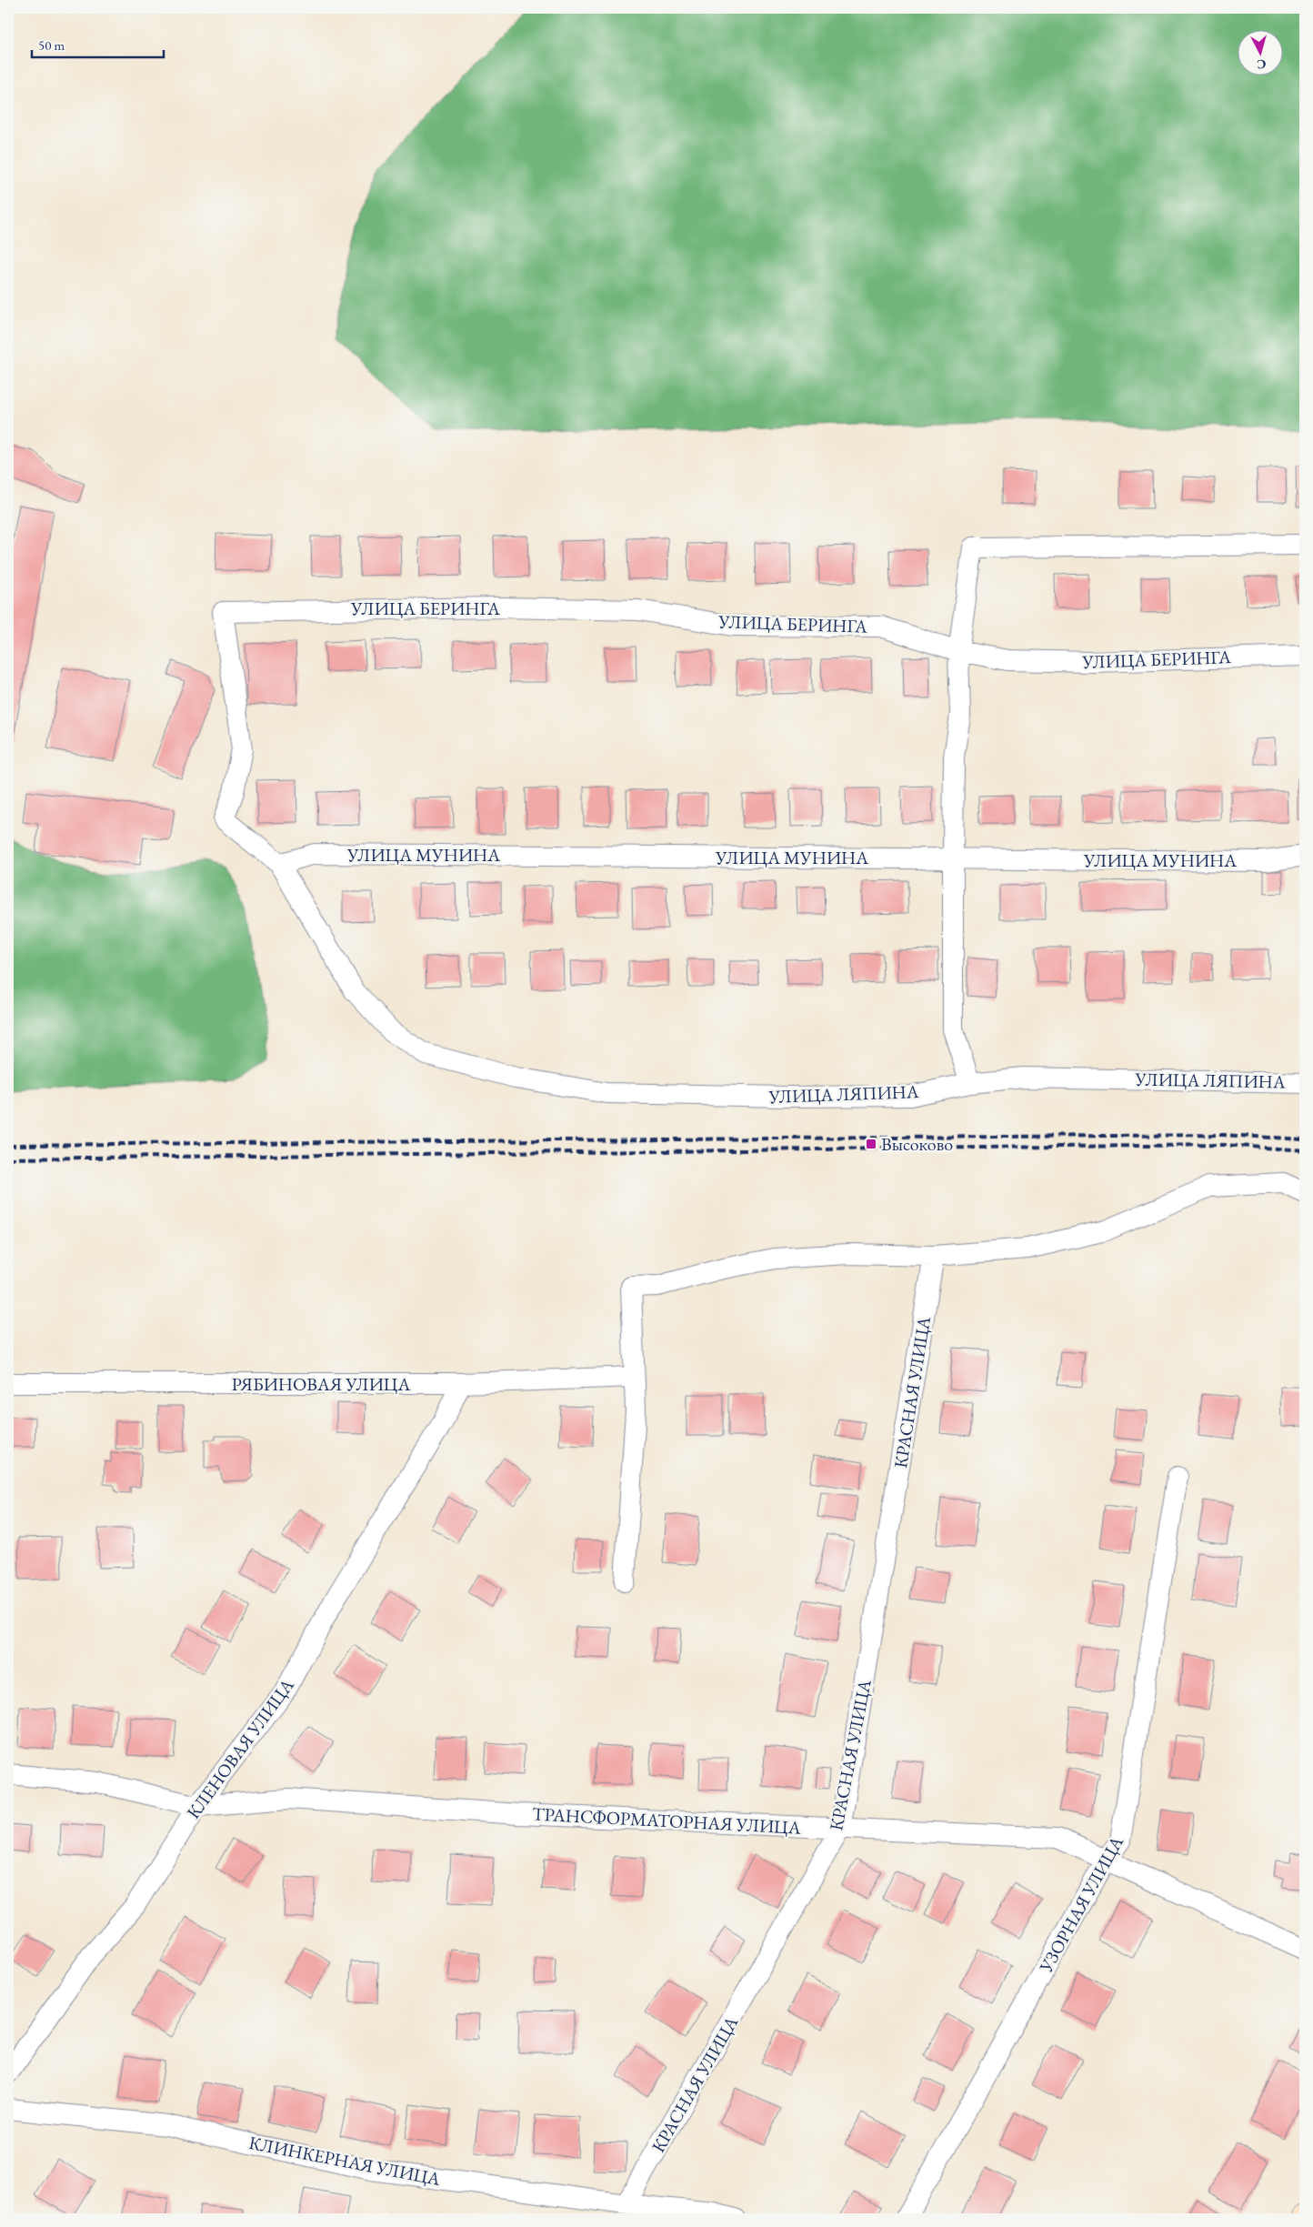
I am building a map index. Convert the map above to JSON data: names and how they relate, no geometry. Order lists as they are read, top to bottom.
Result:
{
  "streets": {
    "street": [
      "УЛИЦА БЕРИНГА",
      "УЛИЦА МУНИНА",
      "УЛИЦА ЛЯПИНА",
      "РЯБИНОВАЯ УЛИЦА",
      "КРАСНАЯ УЛИЦА",
      "КЛЕНОВАЯ УЛИЦА",
      "ТРАНСФОРМАТОРНАЯ УЛИЦА",
      "УЗОРНАЯ УЛИЦА",
      "КЛИНКЕРНАЯ УЛИЦА"
    ]
  },
  "crossings": [
    ["УЛИЦА БЕРИНГА", "УЛИЦА МУНИНА"],
    ["УЛИЦА БЕРИНГА", "УЛИЦА ЛЯПИНА"],
    ["УЛИЦА МУНИНА", "УЛИЦА ЛЯПИНА"],
    ["РЯБИНОВАЯ УЛИЦА", "КЛЕНОВАЯ УЛИЦА"],
    ["КРАСНАЯ УЛИЦА", "ТРАНСФОРМАТОРНАЯ УЛИЦА"],
    ["КРАСНАЯ УЛИЦА", "КЛИНКЕРНАЯ УЛИЦА"],
    ["КЛЕНОВАЯ УЛИЦА", "ТРАНСФОРМАТОРНАЯ УЛИЦА"],
    ["ТРАНСФОРМАТОРНАЯ УЛИЦА", "УЗОРНАЯ УЛИЦА"]
  ],
  "places": {
    "transit": ["Высоково"]
  },
  "scale_bar": "50 m",
  "north": "bottom"
}
